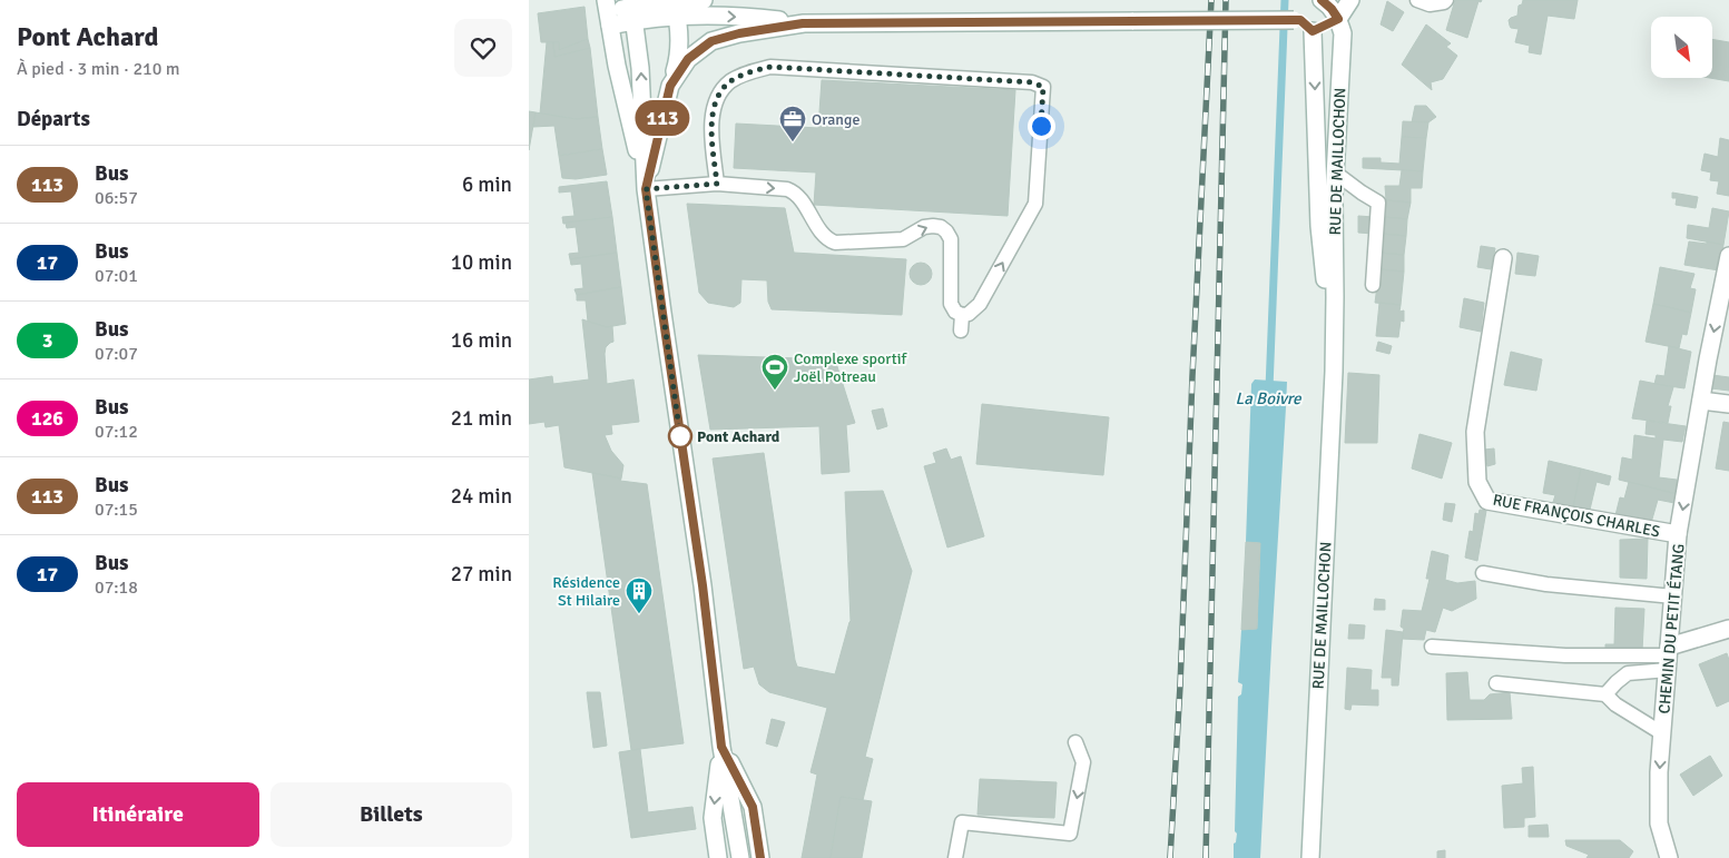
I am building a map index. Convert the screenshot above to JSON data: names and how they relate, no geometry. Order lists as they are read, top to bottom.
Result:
{
  "streets": {
    "street": ["RUE DE MAILLOCHON", "RUE FRANÇOIS CHARLES", "CHEMIN DU PETIT ÉTANG"]
  },
  "crossings": [
    ["RUE FRANÇOIS CHARLES", "CHEMIN DU PETIT ÉTANG"]
  ],
  "one_way": ["CHEMIN DU PETIT ÉTANG"],
  "water": ["La Boivre"],
  "places": {
    "office": ["Orange"],
    "sports": ["Complexe sportif Joël Potreau"],
    "other": ["Pont Achard"],
    "building": ["Résidence St Hilaire"]
  },
  "lines": ["bus line 113"],
  "north": "bottom right",
  "page": {
    "heading": [
      ["Pont Achard", "À pied · 3 min · 210 m"],
      "Départs"
    ],
    "on_map": "113",
    "list": [
      {
        "mark": "113",
        "name": "Bus",
        "note": "06:57",
        "value": "6 min"
      },
      {
        "mark": "17",
        "name": "Bus",
        "note": "07:01",
        "value": "10 min"
      },
      {
        "mark": "3",
        "name": "Bus",
        "note": "07:07",
        "value": "16 min"
      },
      {
        "mark": "126",
        "name": "Bus",
        "note": "07:12",
        "value": "21 min"
      },
      {
        "mark": "113",
        "name": "Bus",
        "note": "07:15",
        "value": "24 min"
      },
      {
        "mark": "17",
        "name": "Bus",
        "note": "07:18",
        "value": "27 min"
      }
    ],
    "buttons": ["Itinéraire", "Billets"]
  }
}
